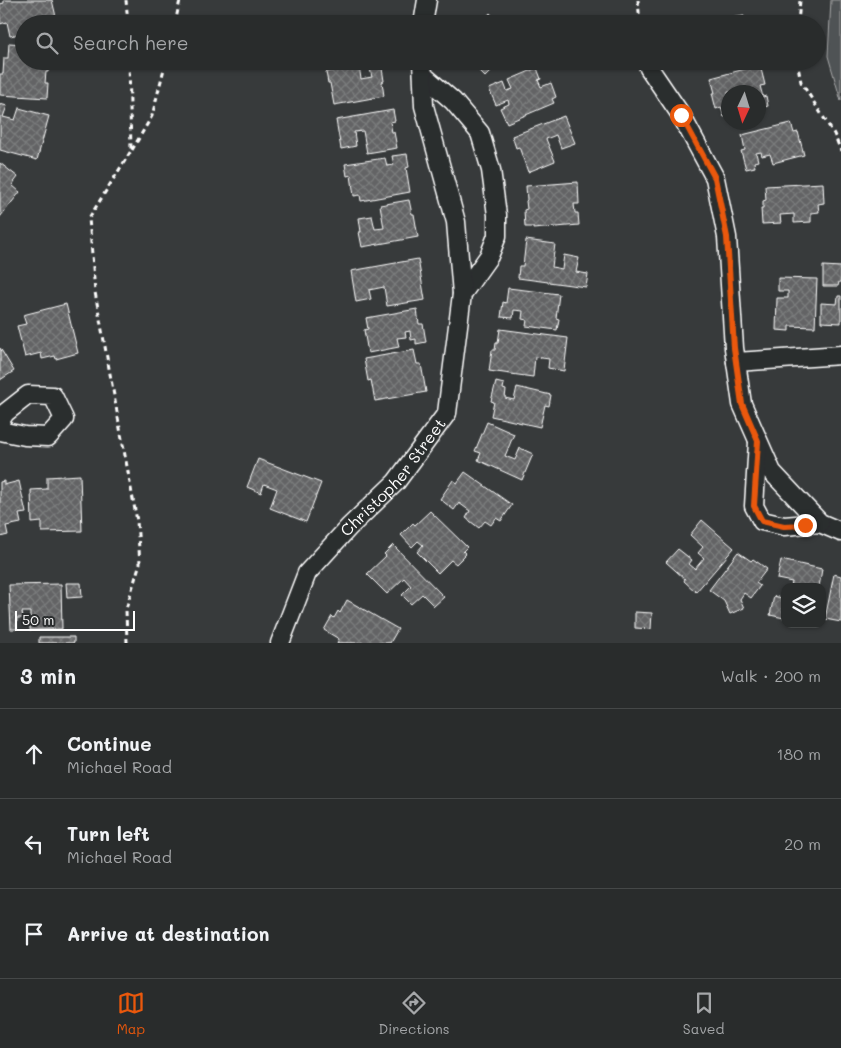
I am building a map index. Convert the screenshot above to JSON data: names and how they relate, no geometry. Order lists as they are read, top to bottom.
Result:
{
  "streets": {
    "street": ["Christopher Street"]
  },
  "scale_bar": "50 m",
  "north": "bottom",
  "page": {
    "search": "Search here",
    "scale": "50 m",
    "heading": ["3 min", "Walk · 200 m"],
    "list": [
      ["Continue", "Michael Road", "180 m"],
      ["Turn left", "Michael Road", "20 m"],
      "Arrive at destination"
    ],
    "nav": ["Map", "Directions", "Saved"]
  }
}
